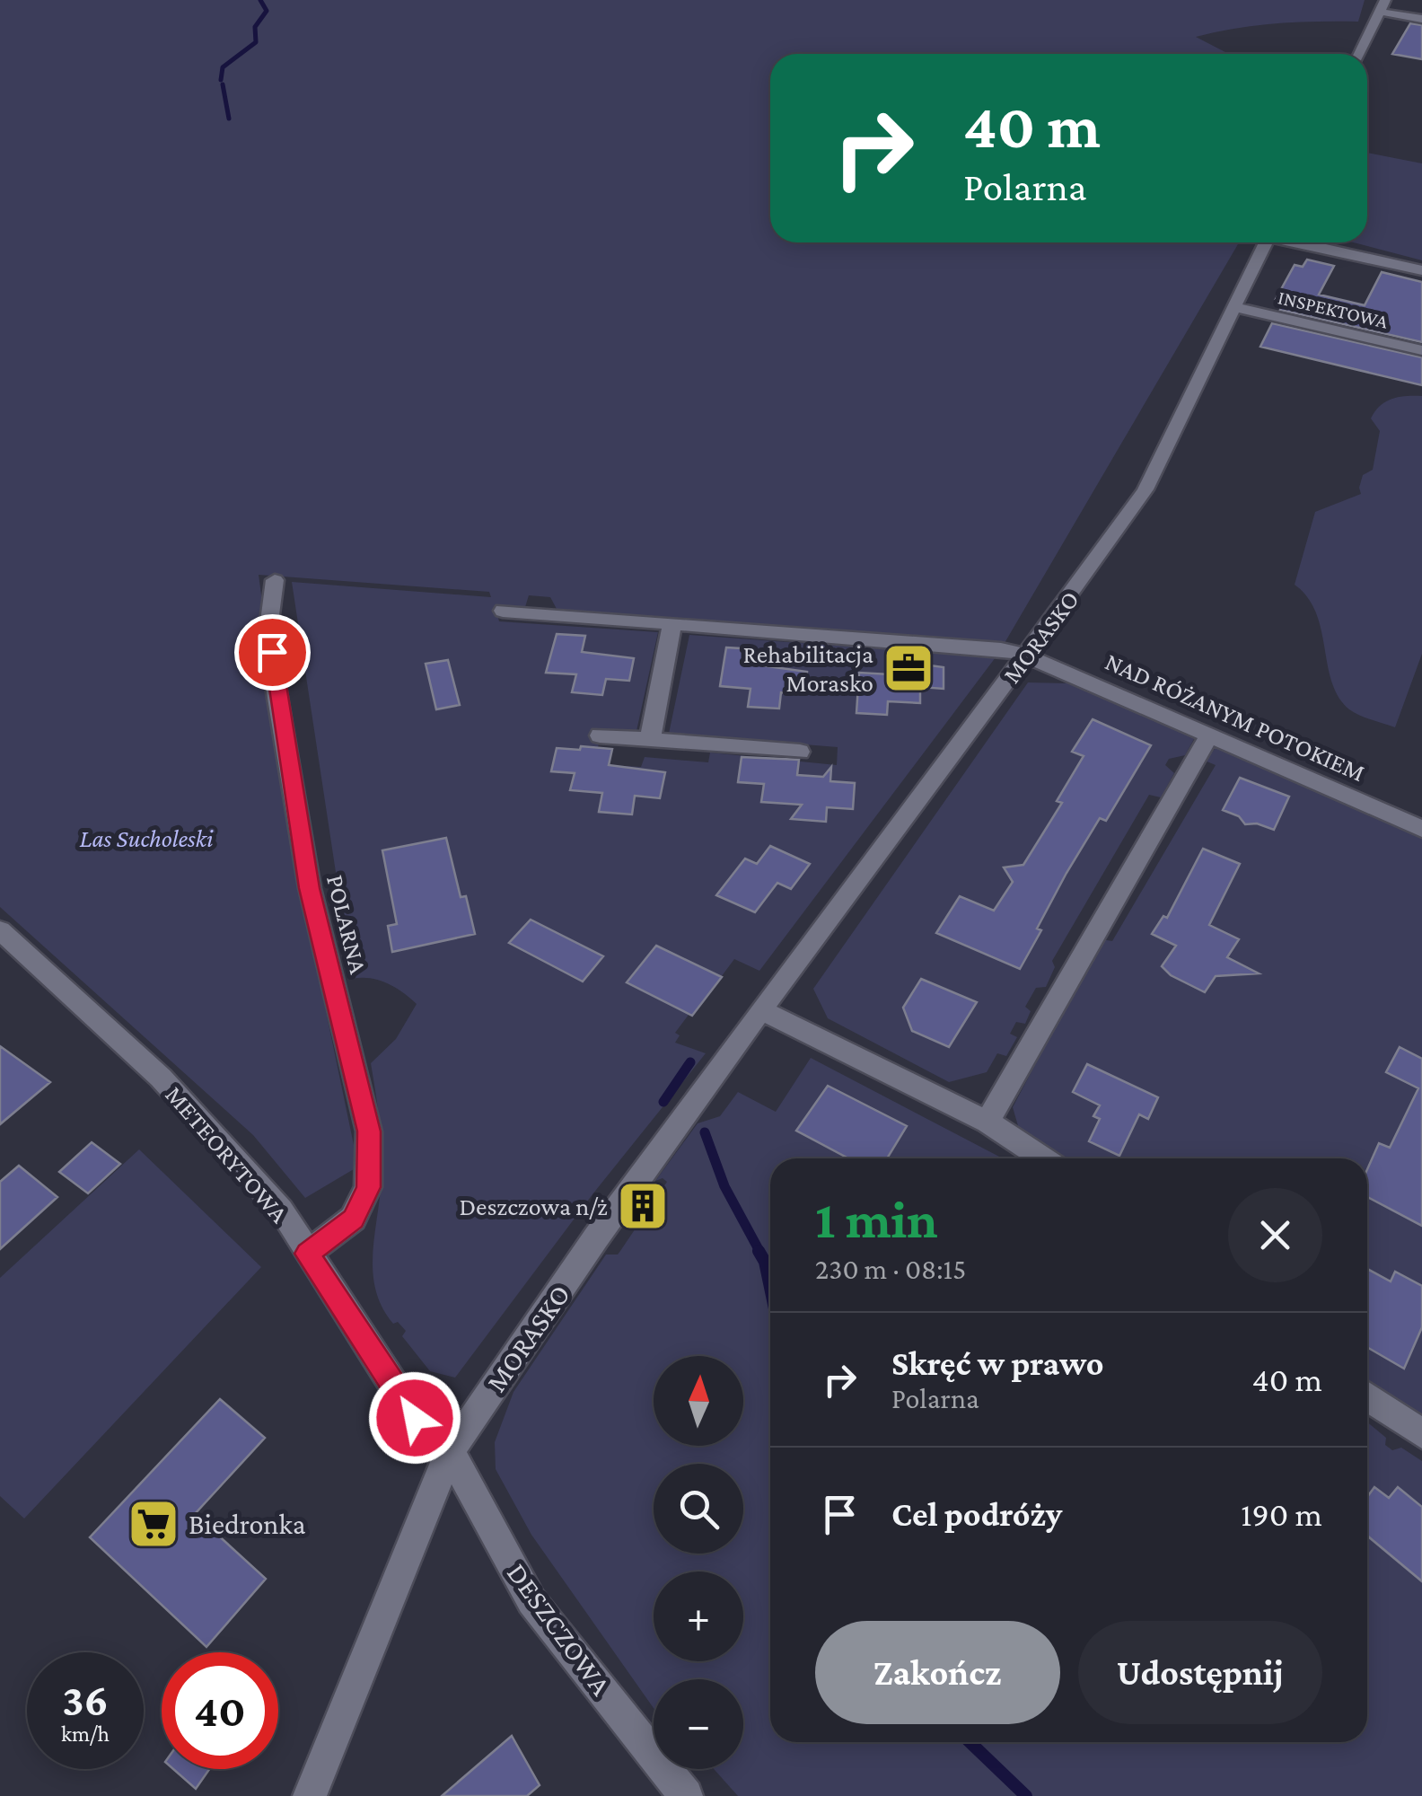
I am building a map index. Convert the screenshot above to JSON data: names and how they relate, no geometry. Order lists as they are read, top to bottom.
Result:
{
  "streets": {
    "street": [
      "INSPEKTOWA",
      "MORASKO",
      "NAD RÓŻANYM POTOKIEM",
      "POLARNA",
      "METEORYTOWA",
      "DESZCZOWA"
    ]
  },
  "crossings": [
    ["INSPEKTOWA", "MORASKO"],
    ["MORASKO", "NAD RÓŻANYM POTOKIEM"],
    ["MORASKO", "METEORYTOWA"],
    ["MORASKO", "DESZCZOWA"],
    ["POLARNA", "METEORYTOWA"],
    ["METEORYTOWA", "DESZCZOWA"]
  ],
  "parks": ["Las Sucholeski"],
  "places": {
    "office": ["Rehabilitacja Morasko"],
    "building": ["Deszczowa n/ż"],
    "supermarket": ["Biedronka"]
  },
  "north": "top",
  "page": {
    "turn": ["40 m", "Polarna"],
    "heading": ["1 min", "230 m · 08:15"],
    "list": [
      {
        "name": "Skręć w prawo",
        "note": "Polarna",
        "value": "40 m"
      },
      {
        "name": "Cel podróży",
        "value": "190 m"
      }
    ],
    "map_buttons": ["+", "−"],
    "buttons": ["Zakończ", "Udostępnij"],
    "speed": "36 km/h",
    "limit": "40"
  }
}
